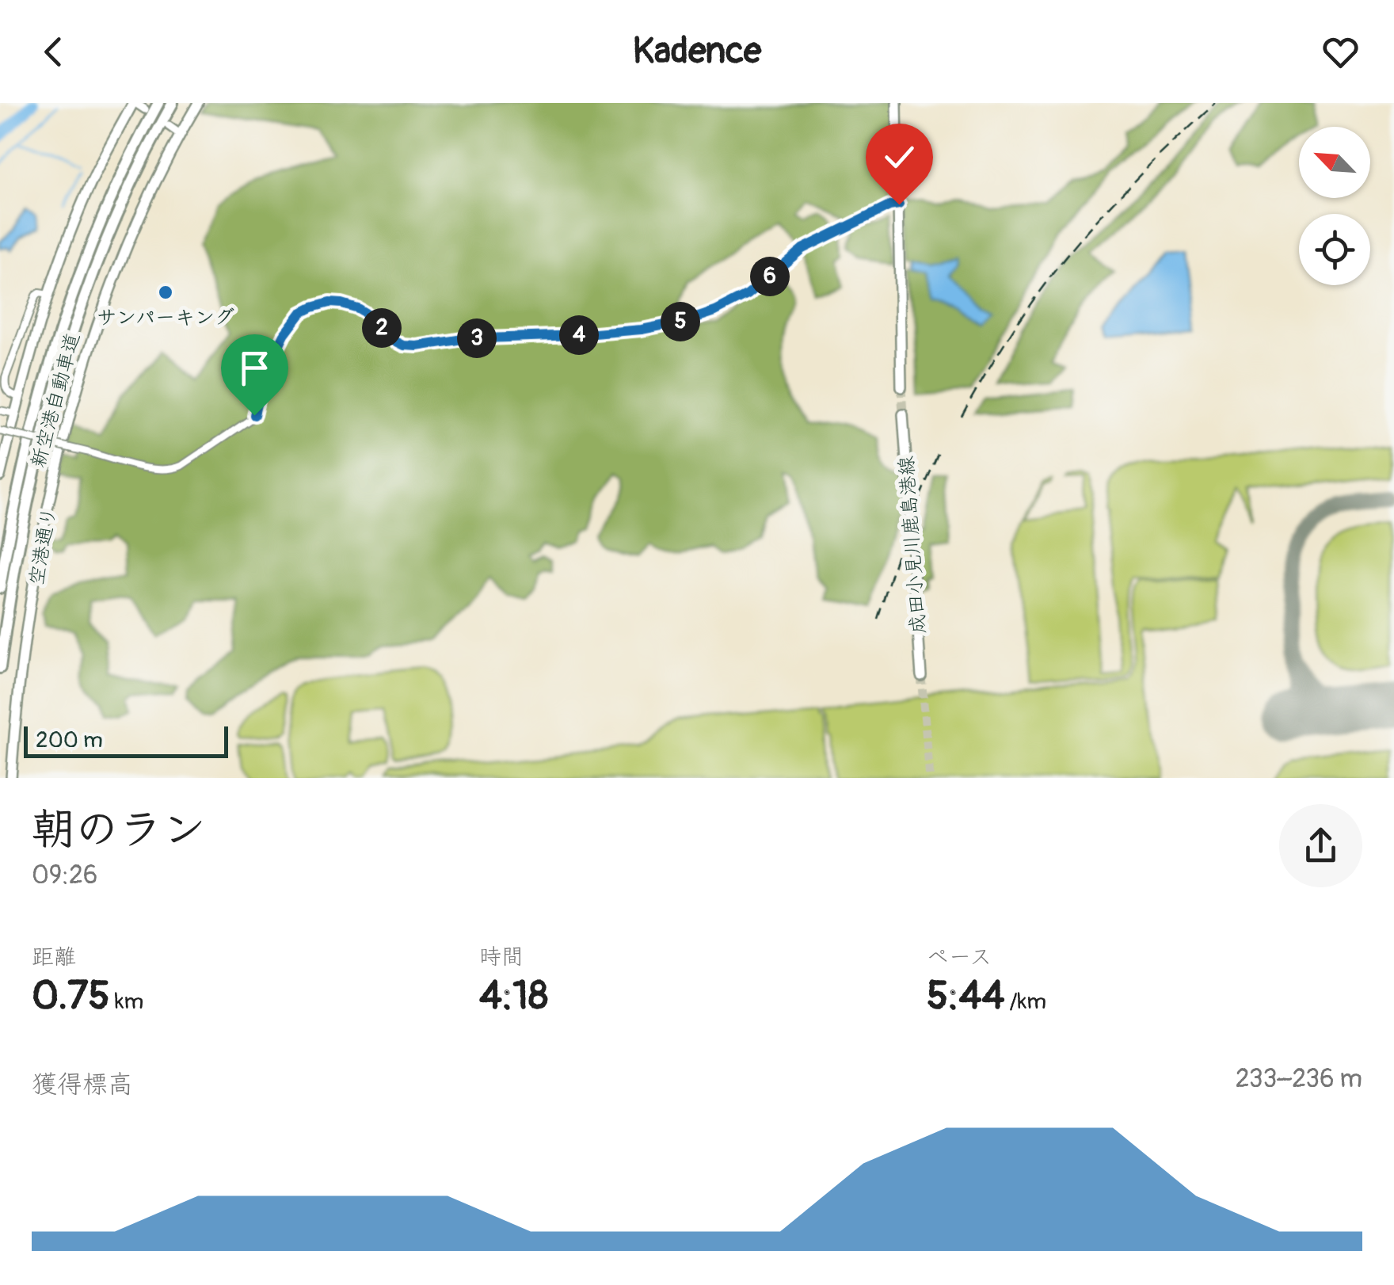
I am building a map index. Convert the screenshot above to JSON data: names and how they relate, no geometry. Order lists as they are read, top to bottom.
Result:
{
  "streets": {
    "highway": ["新空港自動車道"],
    "main road": ["成田小見川鹿島港線", "空港通り"]
  },
  "places": ["サンパーキング"],
  "scale_bar": "200 m",
  "north": "top left",
  "page": {
    "header": "Kadence",
    "pins": [
      "6",
      "5",
      "2",
      "4",
      "3"
    ],
    "scale": "200 m",
    "heading": ["朝のラン", "09:26"],
    "stats": [
      ["距離", "0.75 km"],
      ["時間", "4:18"],
      ["ペース", "5:44 /km"]
    ],
    "chart": ["獲得標高", "233–236 m"]
  }
}
